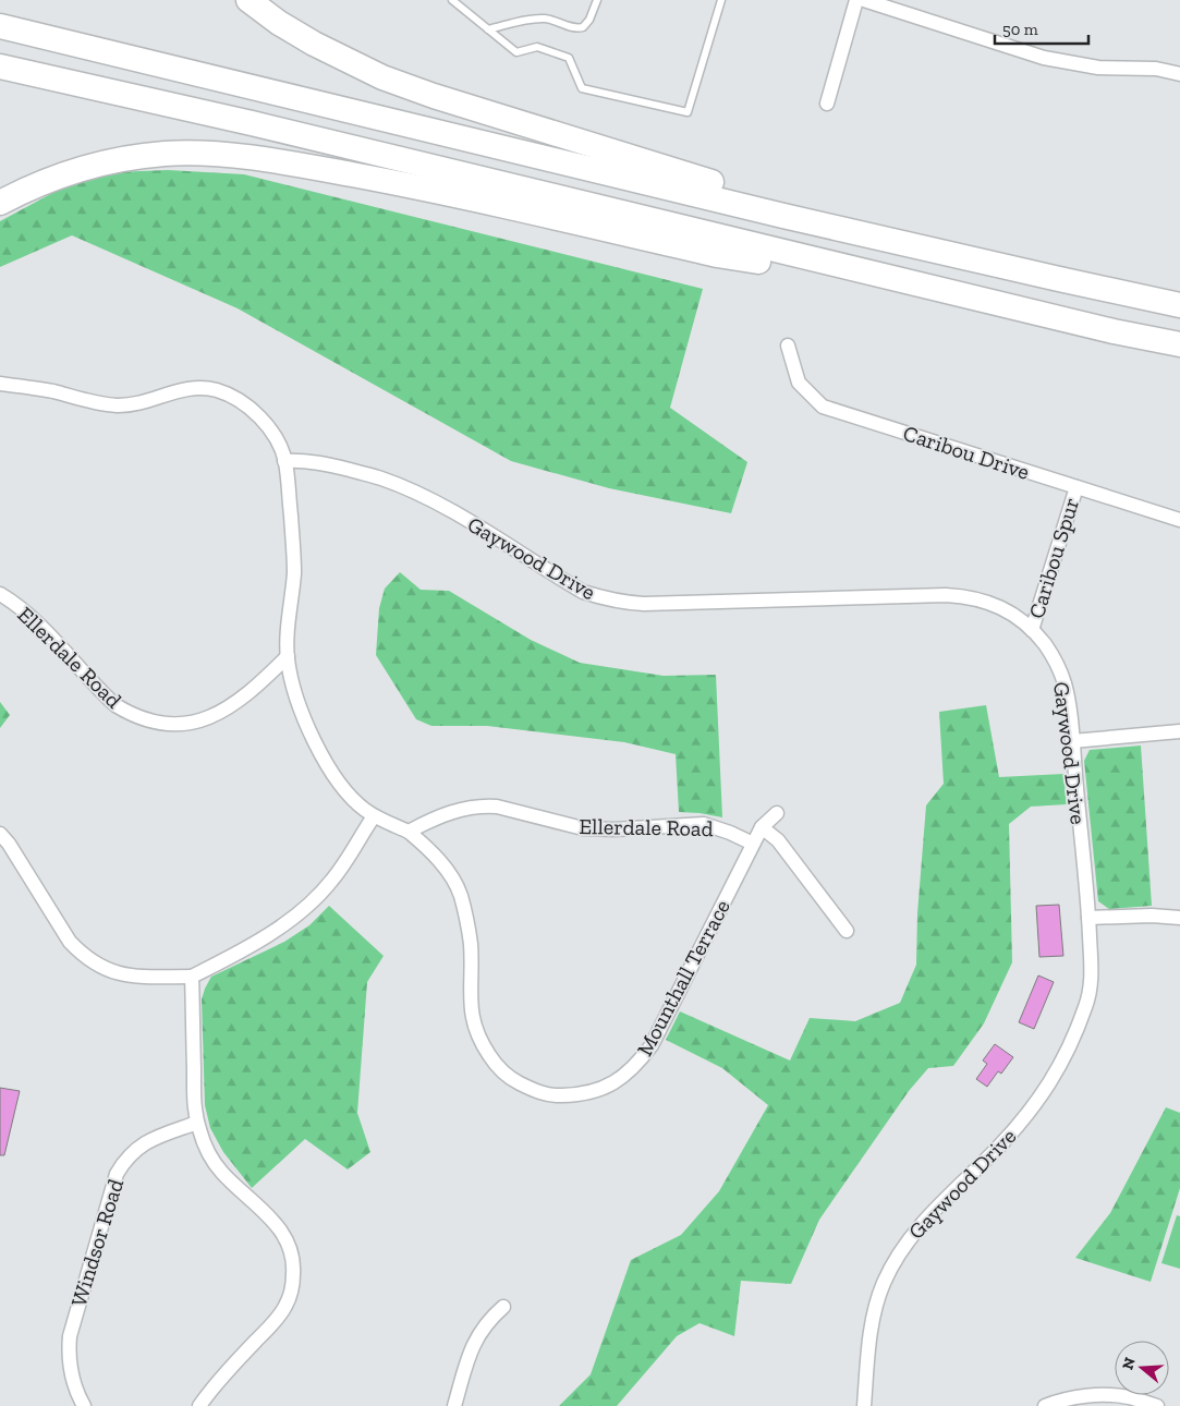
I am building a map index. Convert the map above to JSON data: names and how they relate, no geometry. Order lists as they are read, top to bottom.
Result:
{
  "streets": {
    "street": [
      "Caribou Drive",
      "Gaywood Drive",
      "Caribou Spur",
      "Ellerdale Road",
      "Mounthall Terrace",
      "Windsor Road"
    ]
  },
  "crossings": [
    ["Caribou Drive", "Caribou Spur"],
    ["Gaywood Drive", "Caribou Spur"],
    ["Ellerdale Road", "Mounthall Terrace"]
  ],
  "scale_bar": "50 m",
  "north": "left"
}
